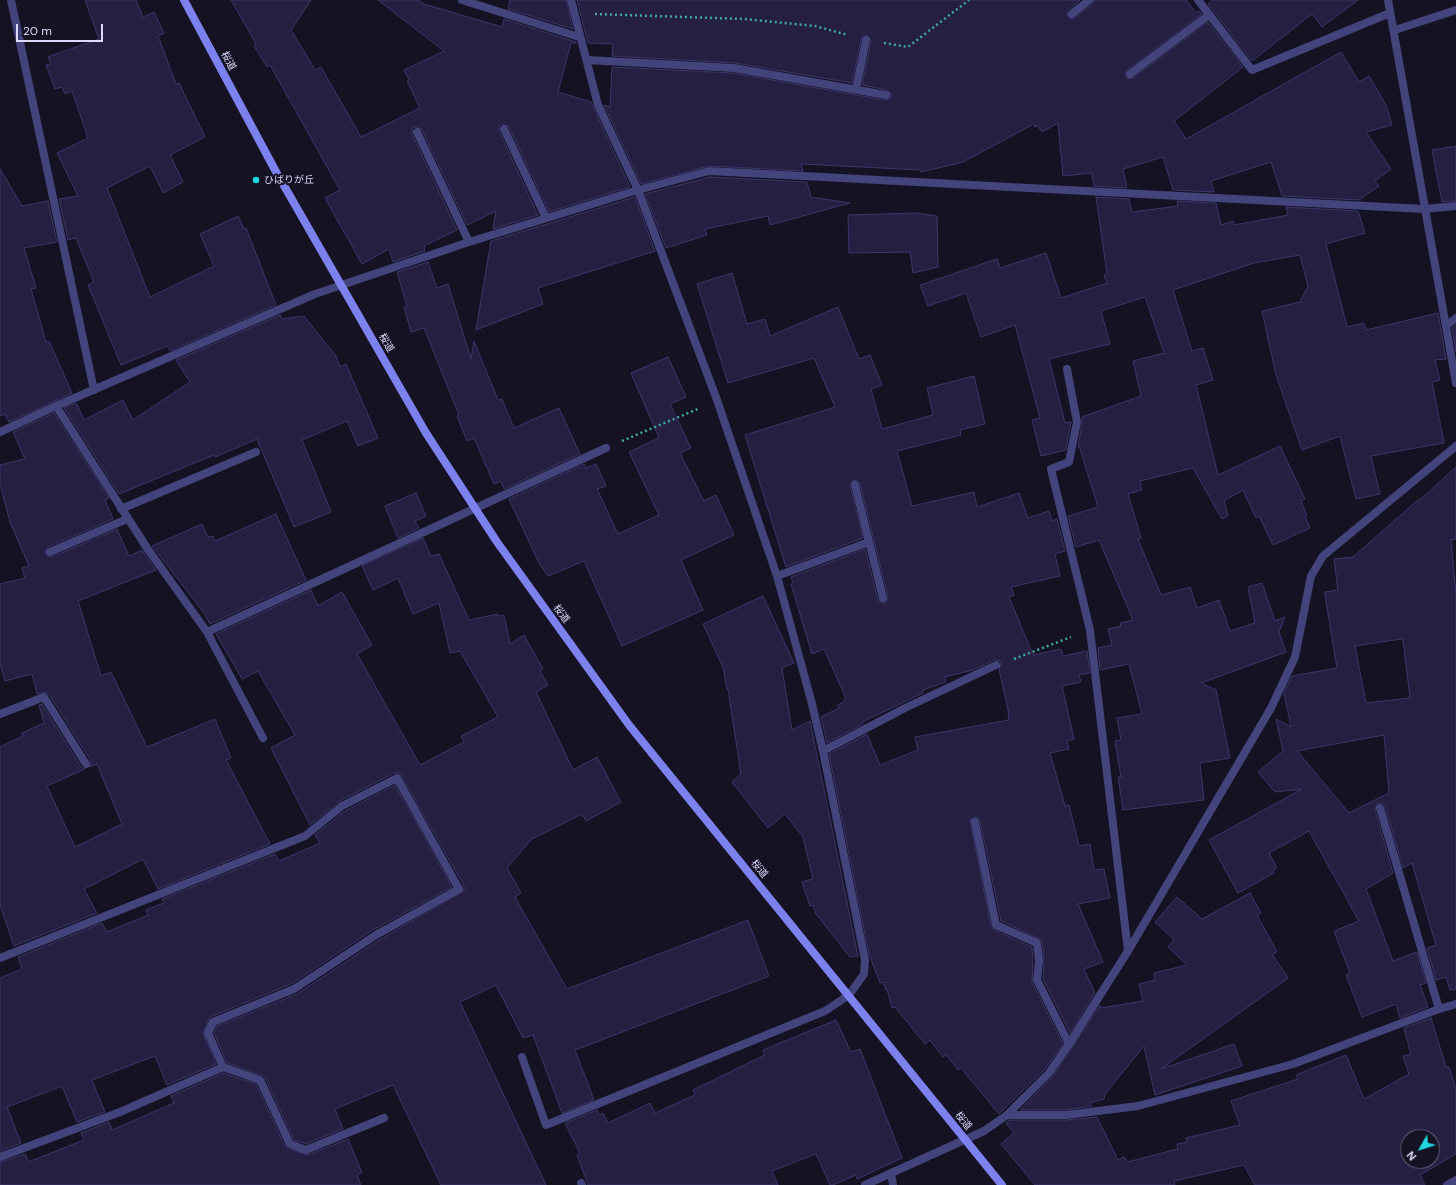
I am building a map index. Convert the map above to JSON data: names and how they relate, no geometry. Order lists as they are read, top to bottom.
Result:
{
  "streets": {
    "street": ["桜道"]
  },
  "places": ["ひばりが丘"],
  "scale_bar": "20 m",
  "north": "bottom left"
}
